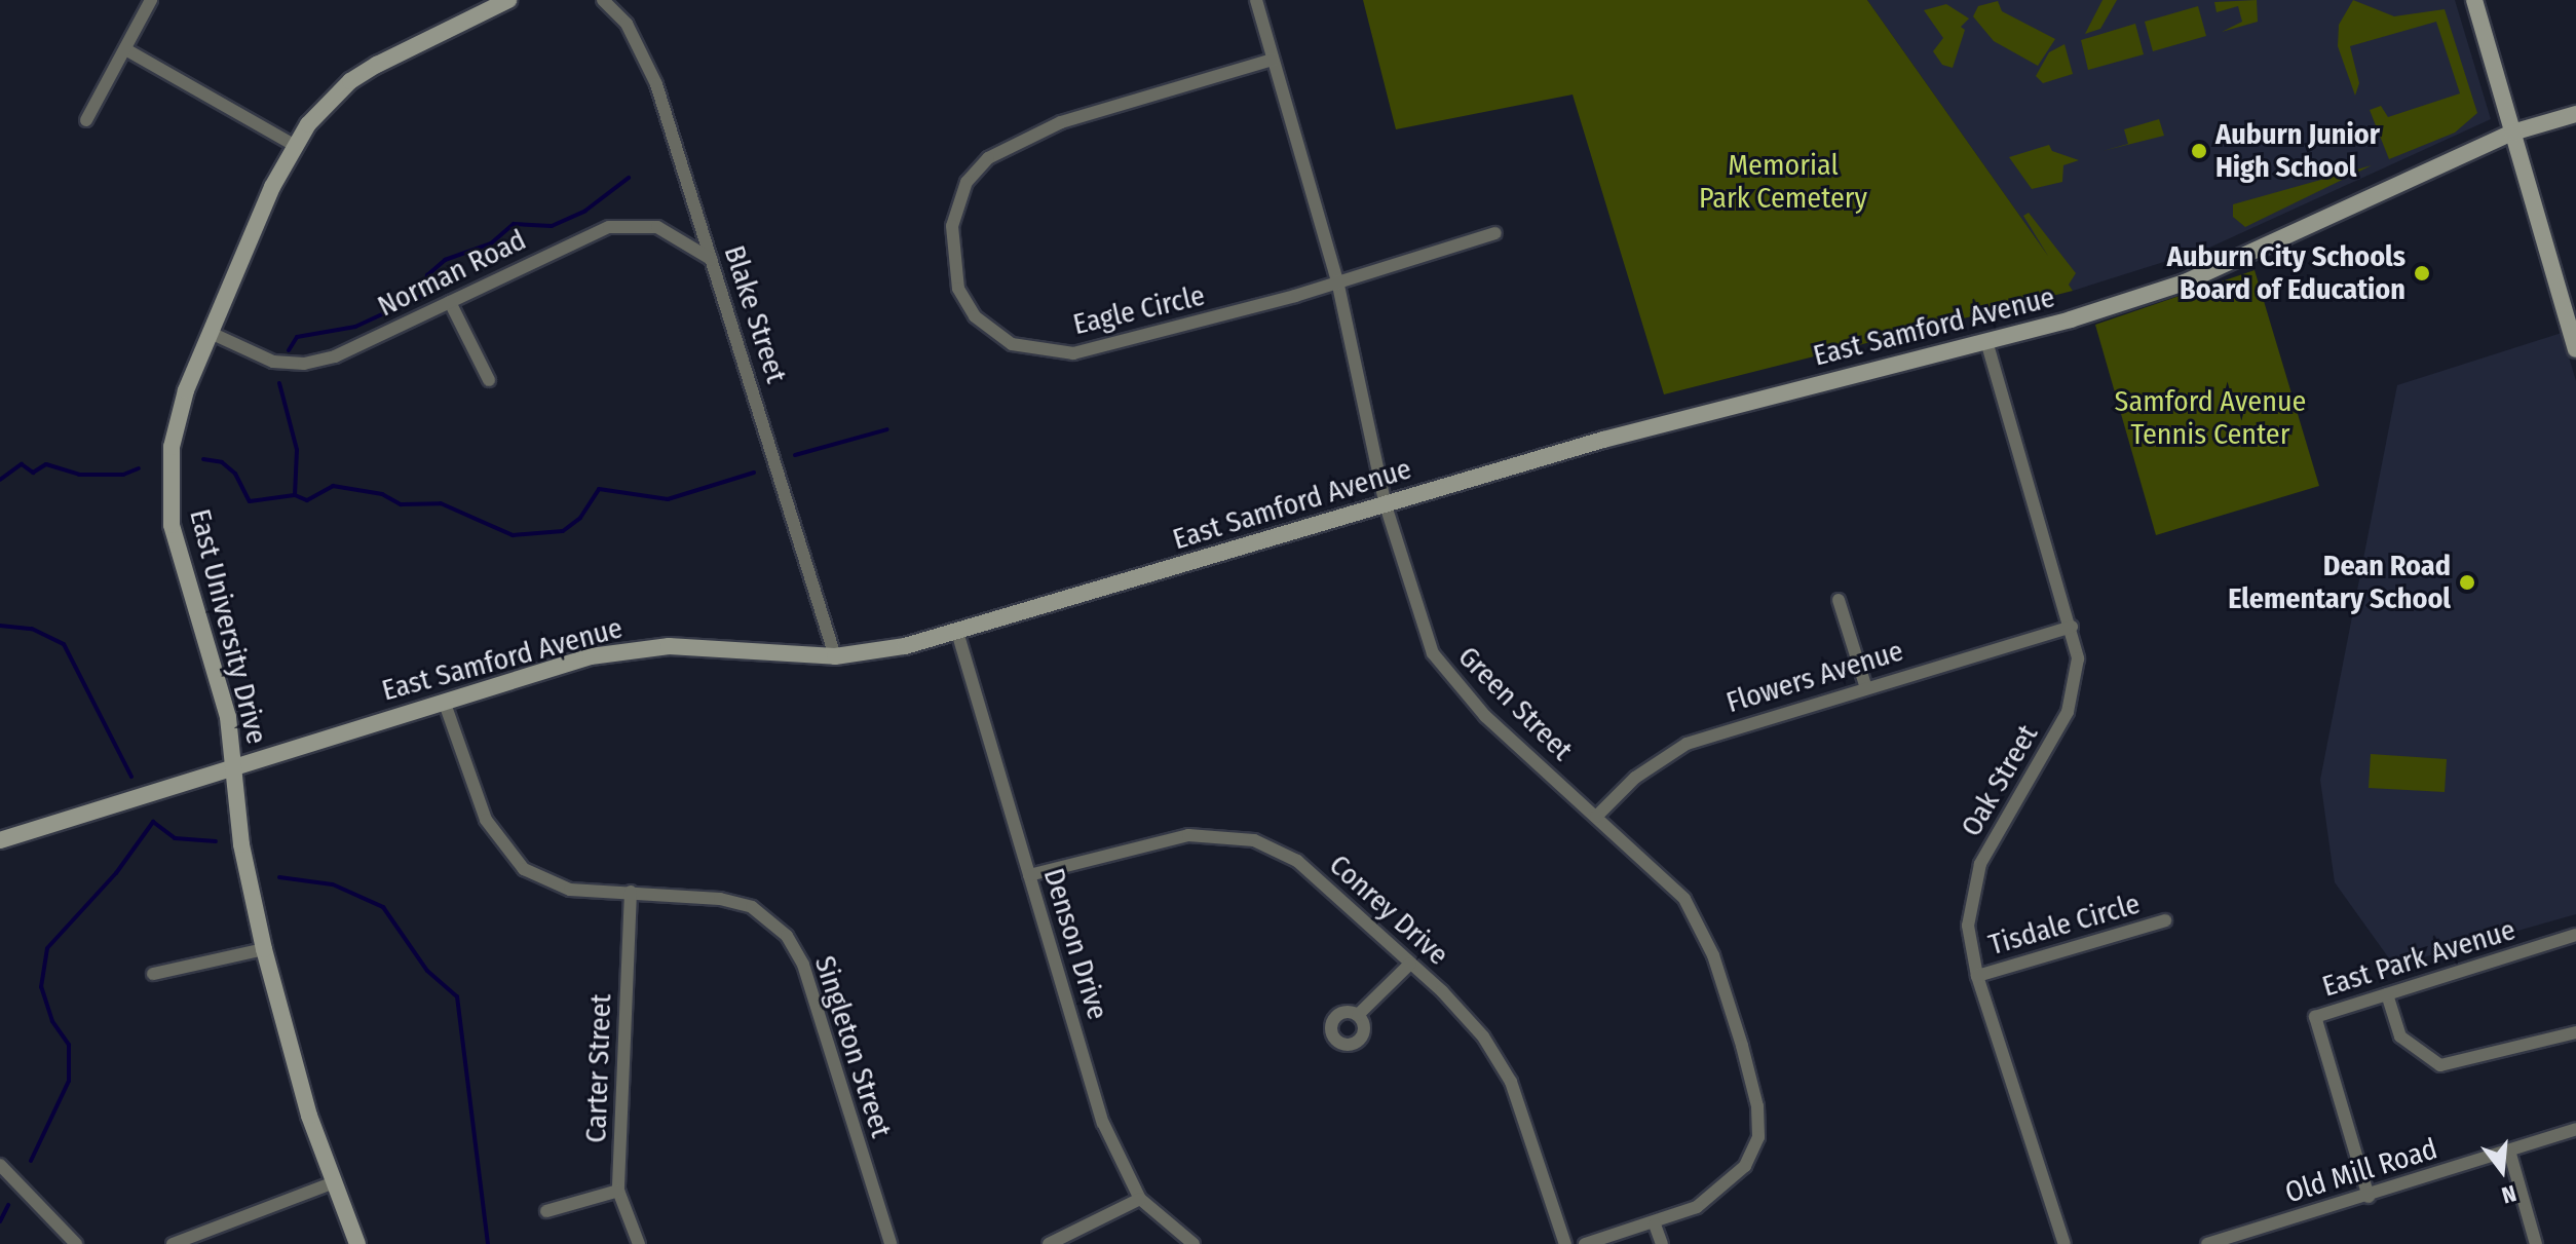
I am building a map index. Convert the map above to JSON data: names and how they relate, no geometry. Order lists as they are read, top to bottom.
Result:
{
  "streets": {
    "street": [
      "Norman Road",
      "Eagle Circle",
      "Blake Street",
      "East Samford Avenue",
      "East University Drive",
      "Flowers Avenue",
      "Green Street",
      "Oak Street",
      "Conrey Drive",
      "Tisdale Circle",
      "Denson Drive",
      "East Park Avenue",
      "Singleton Street",
      "Carter Street",
      "Old Mill Road"
    ]
  },
  "crossings": [
    ["Norman Road", "Blake Street"],
    ["Norman Road", "East University Drive"],
    ["Eagle Circle", "Green Street"],
    ["Blake Street", "East Samford Avenue"],
    ["East Samford Avenue", "East University Drive"],
    ["East Samford Avenue", "Green Street"],
    ["East Samford Avenue", "Oak Street"],
    ["East Samford Avenue", "Denson Drive"],
    ["East Samford Avenue", "Singleton Street"],
    ["Flowers Avenue", "Green Street"],
    ["Flowers Avenue", "Oak Street"],
    ["Oak Street", "Tisdale Circle"],
    ["Conrey Drive", "Denson Drive"],
    ["East Park Avenue", "Old Mill Road"],
    ["Singleton Street", "Carter Street"]
  ],
  "parks": ["Memorial Park Cemetery", "Samford Avenue Tennis Center"],
  "places": ["Auburn Junior High School", "Auburn City Schools Board of Education", "Dean Road Elementary School"],
  "north": "bottom"
}
